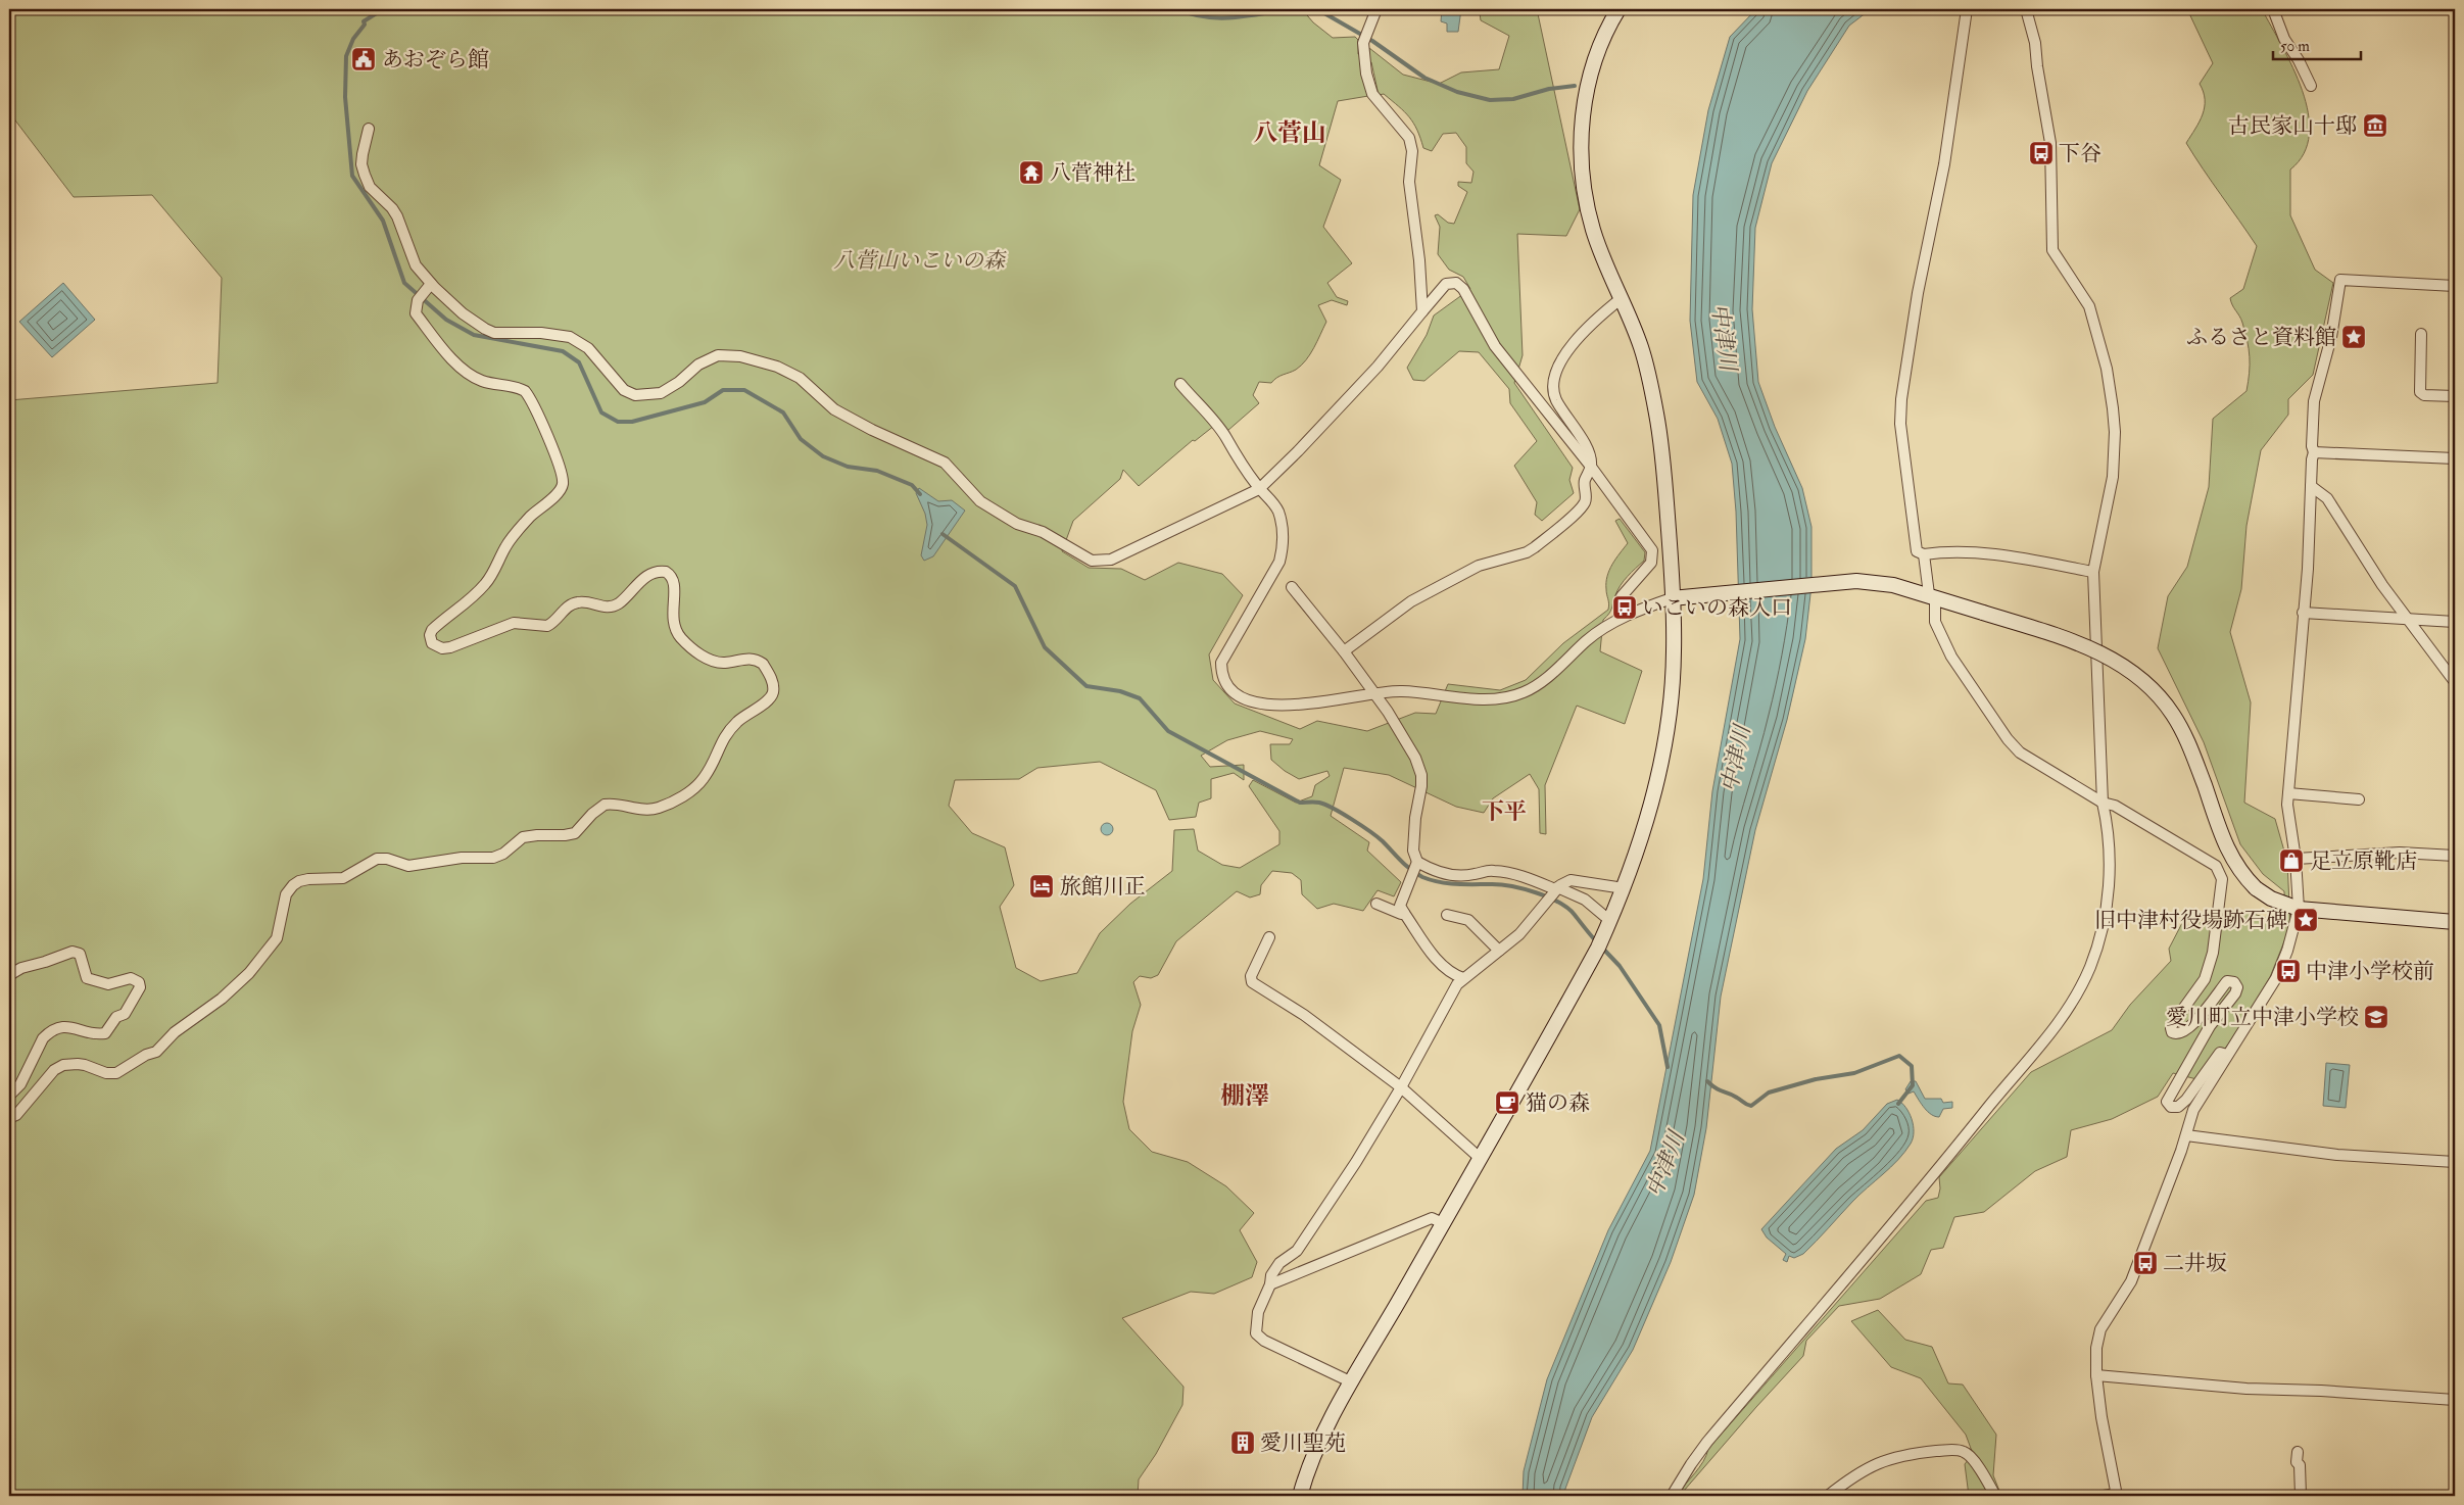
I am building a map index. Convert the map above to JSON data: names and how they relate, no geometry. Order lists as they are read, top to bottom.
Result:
{
  "districts": ["八菅山", "下平", "棚澤"],
  "water": ["中津川"],
  "parks": ["八菅山いこいの森"],
  "places": {
    "public building": ["あおぞら館"],
    "museum": ["古民家山十邸"],
    "bus stop": [
      "下谷",
      "いこいの森入口",
      "中津小学校前",
      "二井坂"
    ],
    "temple": ["八菅神社"],
    "place": ["ふるさと資料館", "旧中津村役場跡石碑"],
    "shop": ["足立原靴店"],
    "hotel": ["旅館川正"],
    "school or university": ["愛川町立中津小学校"],
    "cafe": ["猫の森"],
    "building": ["愛川聖苑"]
  },
  "scale_bar": "50 m"
}
